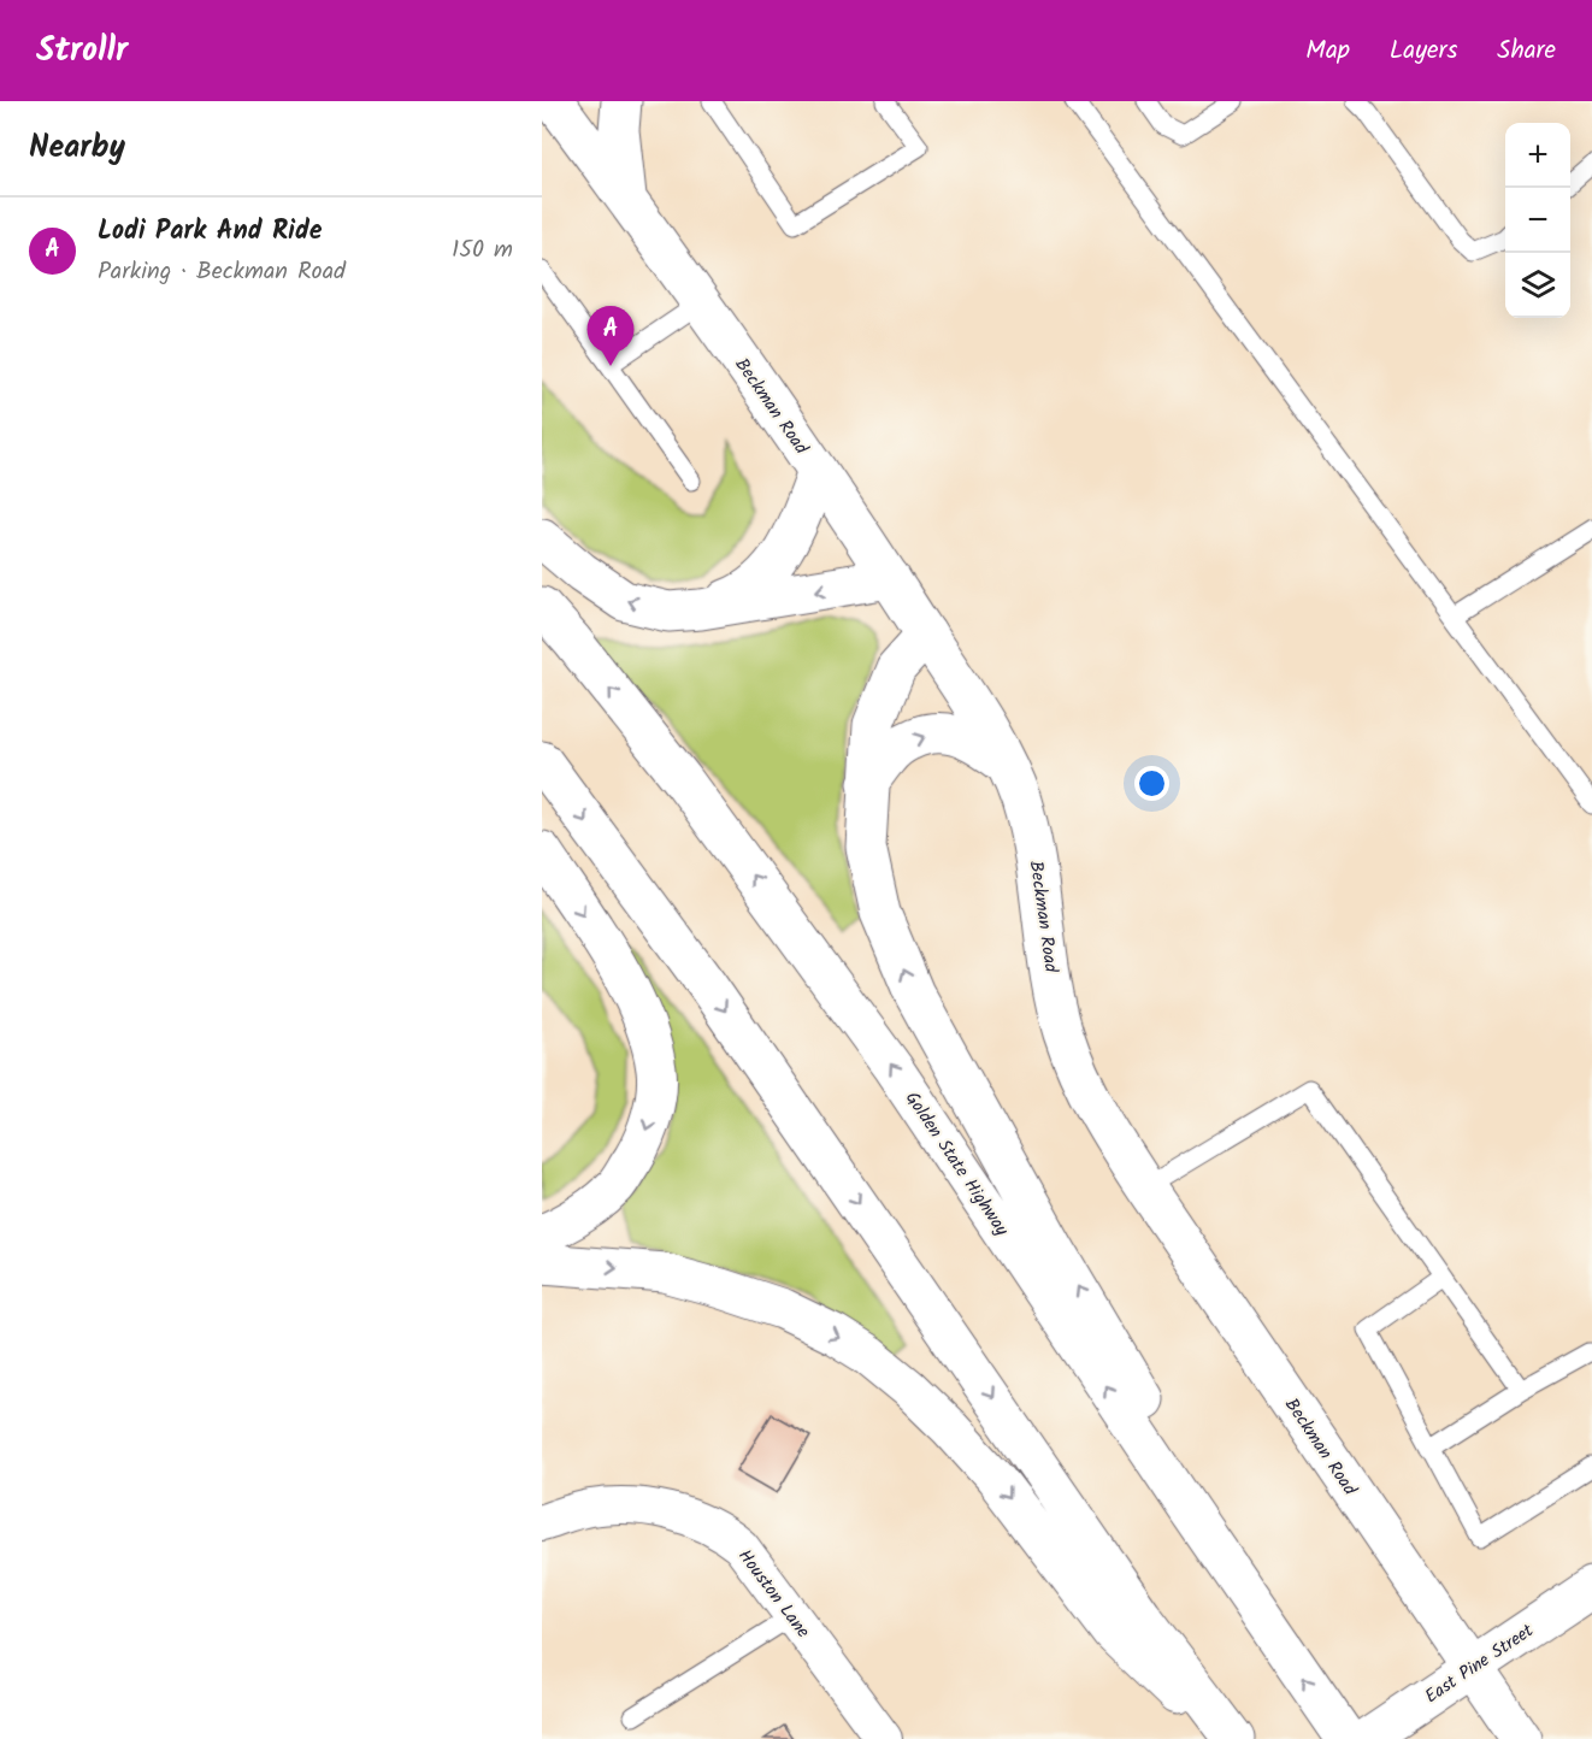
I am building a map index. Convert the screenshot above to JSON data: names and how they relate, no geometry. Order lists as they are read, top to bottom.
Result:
{
  "streets": {
    "main road": ["Beckman Road", "Golden State Highway", "East Pine Street"],
    "street": ["Houston Lane"]
  },
  "crossings": [
    ["Beckman Road", "East Pine Street"]
  ],
  "page": {
    "header": "Strollr",
    "nav": ["Map", "Layers", "Share"],
    "heading": "Nearby",
    "map_buttons": ["+", "−"],
    "list": [
      {
        "mark": "A",
        "name": "Lodi Park And Ride",
        "note": "Parking · Beckman Road",
        "value": "150 m"
      }
    ],
    "pins": "A"
  }
}
